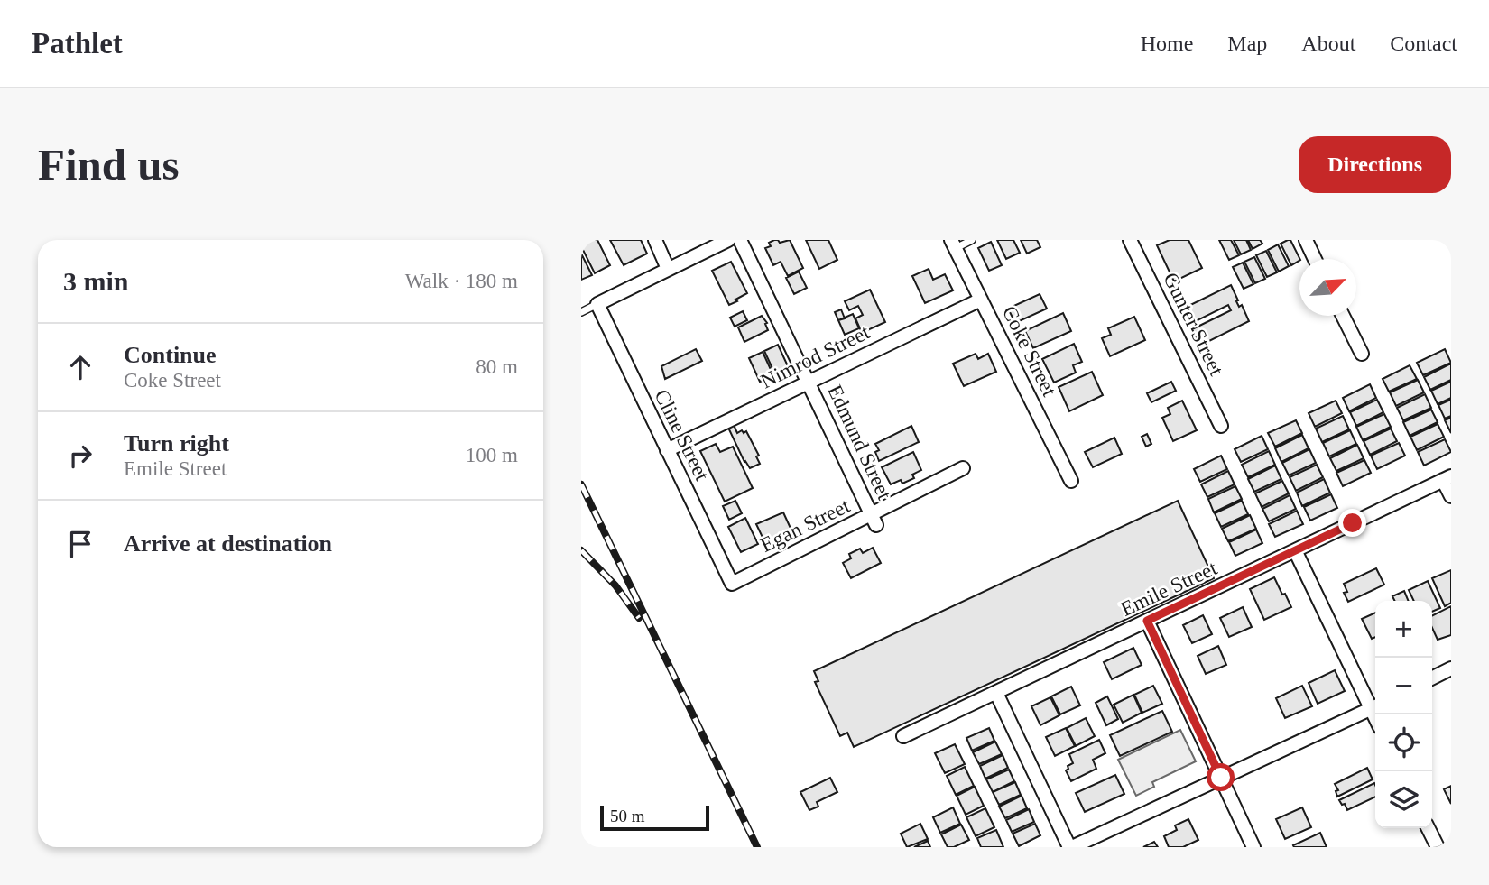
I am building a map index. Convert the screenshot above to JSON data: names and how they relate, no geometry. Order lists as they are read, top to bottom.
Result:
{
  "streets": {
    "street": [
      "Gunter Street",
      "Coke Street",
      "Nimrod Street",
      "Cline Street",
      "Edmund Street",
      "Egan Street",
      "Emile Street"
    ]
  },
  "crossings": [
    ["Coke Street", "Nimrod Street"],
    ["Nimrod Street", "Cline Street"],
    ["Nimrod Street", "Edmund Street"],
    ["Cline Street", "Egan Street"],
    ["Edmund Street", "Egan Street"]
  ],
  "scale_bar": "50 m",
  "north": "top right",
  "page": {
    "header": "Pathlet",
    "nav": [
      "Home",
      "Map",
      "About",
      "Contact"
    ],
    "buttons": "Directions",
    "title": "Find us",
    "heading": ["3 min", "Walk · 180 m"],
    "list": [
      ["Continue", "Coke Street", "80 m"],
      ["Turn right", "Emile Street", "100 m"],
      "Arrive at destination"
    ],
    "map_buttons": ["+", "−"],
    "scale": "50 m"
  }
}
